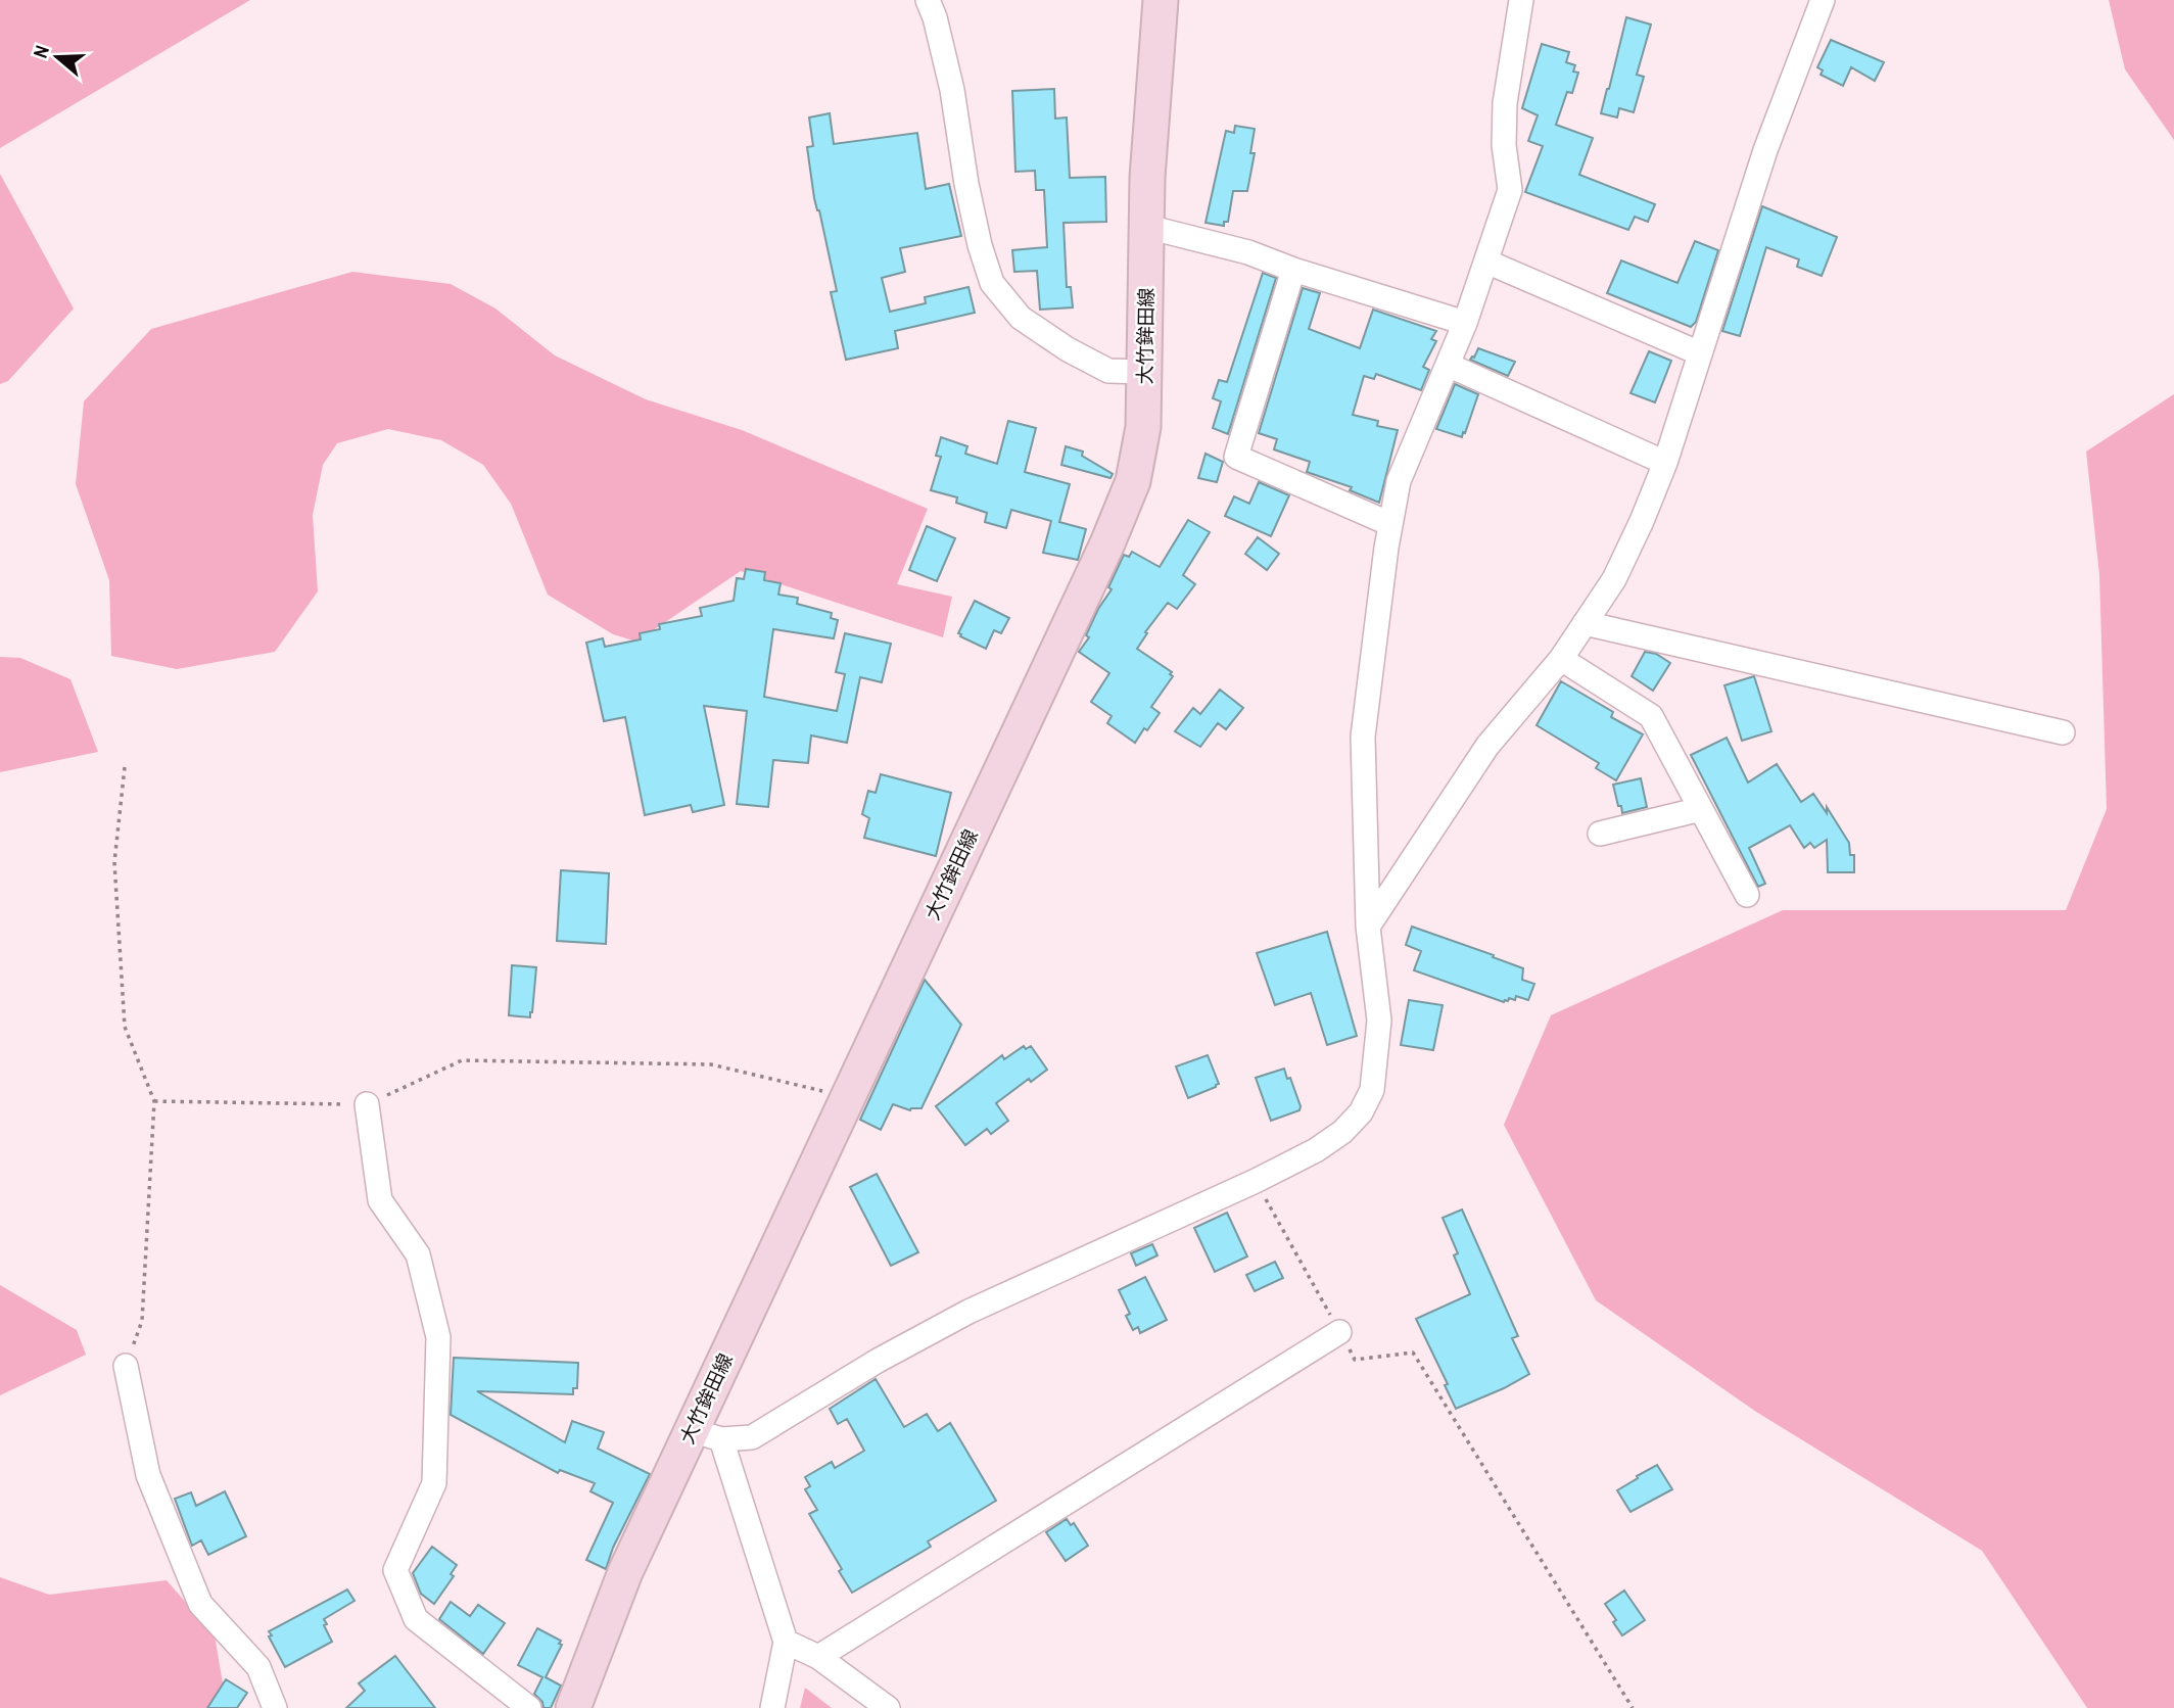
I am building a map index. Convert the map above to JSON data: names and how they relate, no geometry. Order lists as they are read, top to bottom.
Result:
{
  "streets": {
    "main road": ["大竹鉾田線"]
  },
  "north": "left"
}
